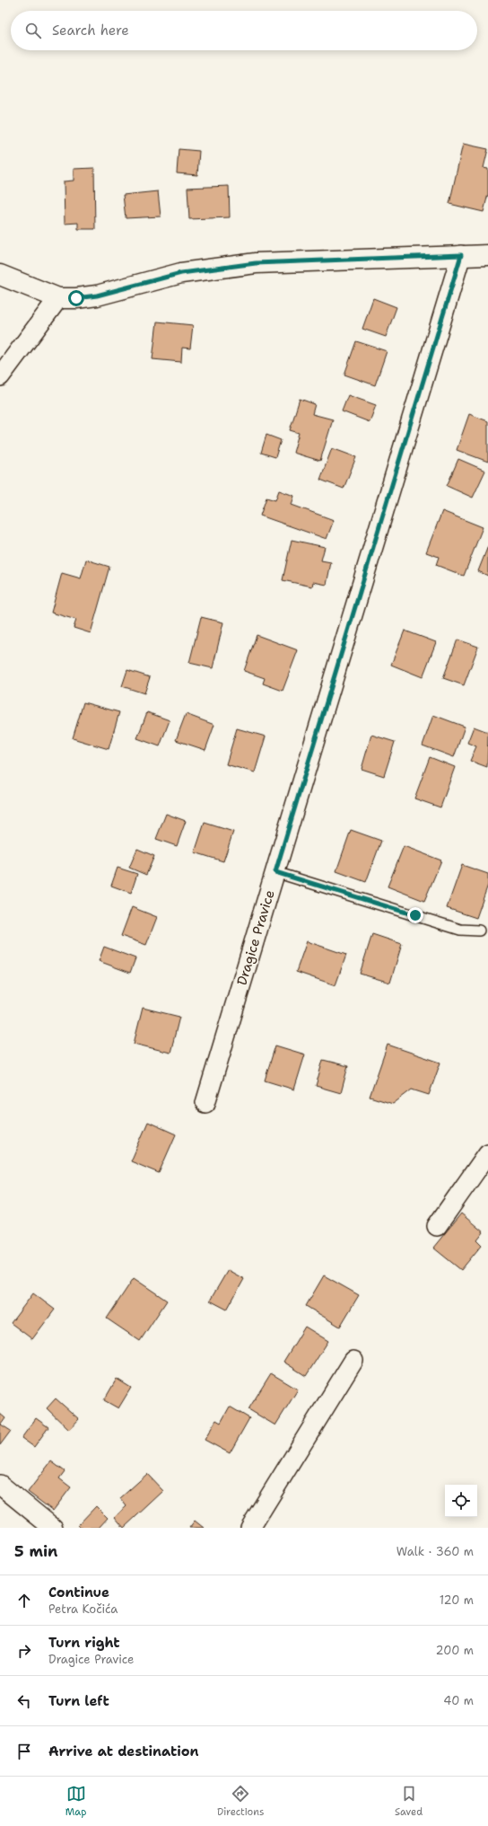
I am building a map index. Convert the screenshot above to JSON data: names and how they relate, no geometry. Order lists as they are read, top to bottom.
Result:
{
  "streets": {
    "street": ["Dragice Pravice"]
  },
  "page": {
    "search": "Search here",
    "heading": ["5 min", "Walk · 360 m"],
    "list": [
      ["Continue", "Petra Kočića", "120 m"],
      ["Turn right", "Dragice Pravice", "200 m"],
      ["Turn left", "40 m"],
      "Arrive at destination"
    ],
    "nav": ["Map", "Directions", "Saved"]
  }
}
